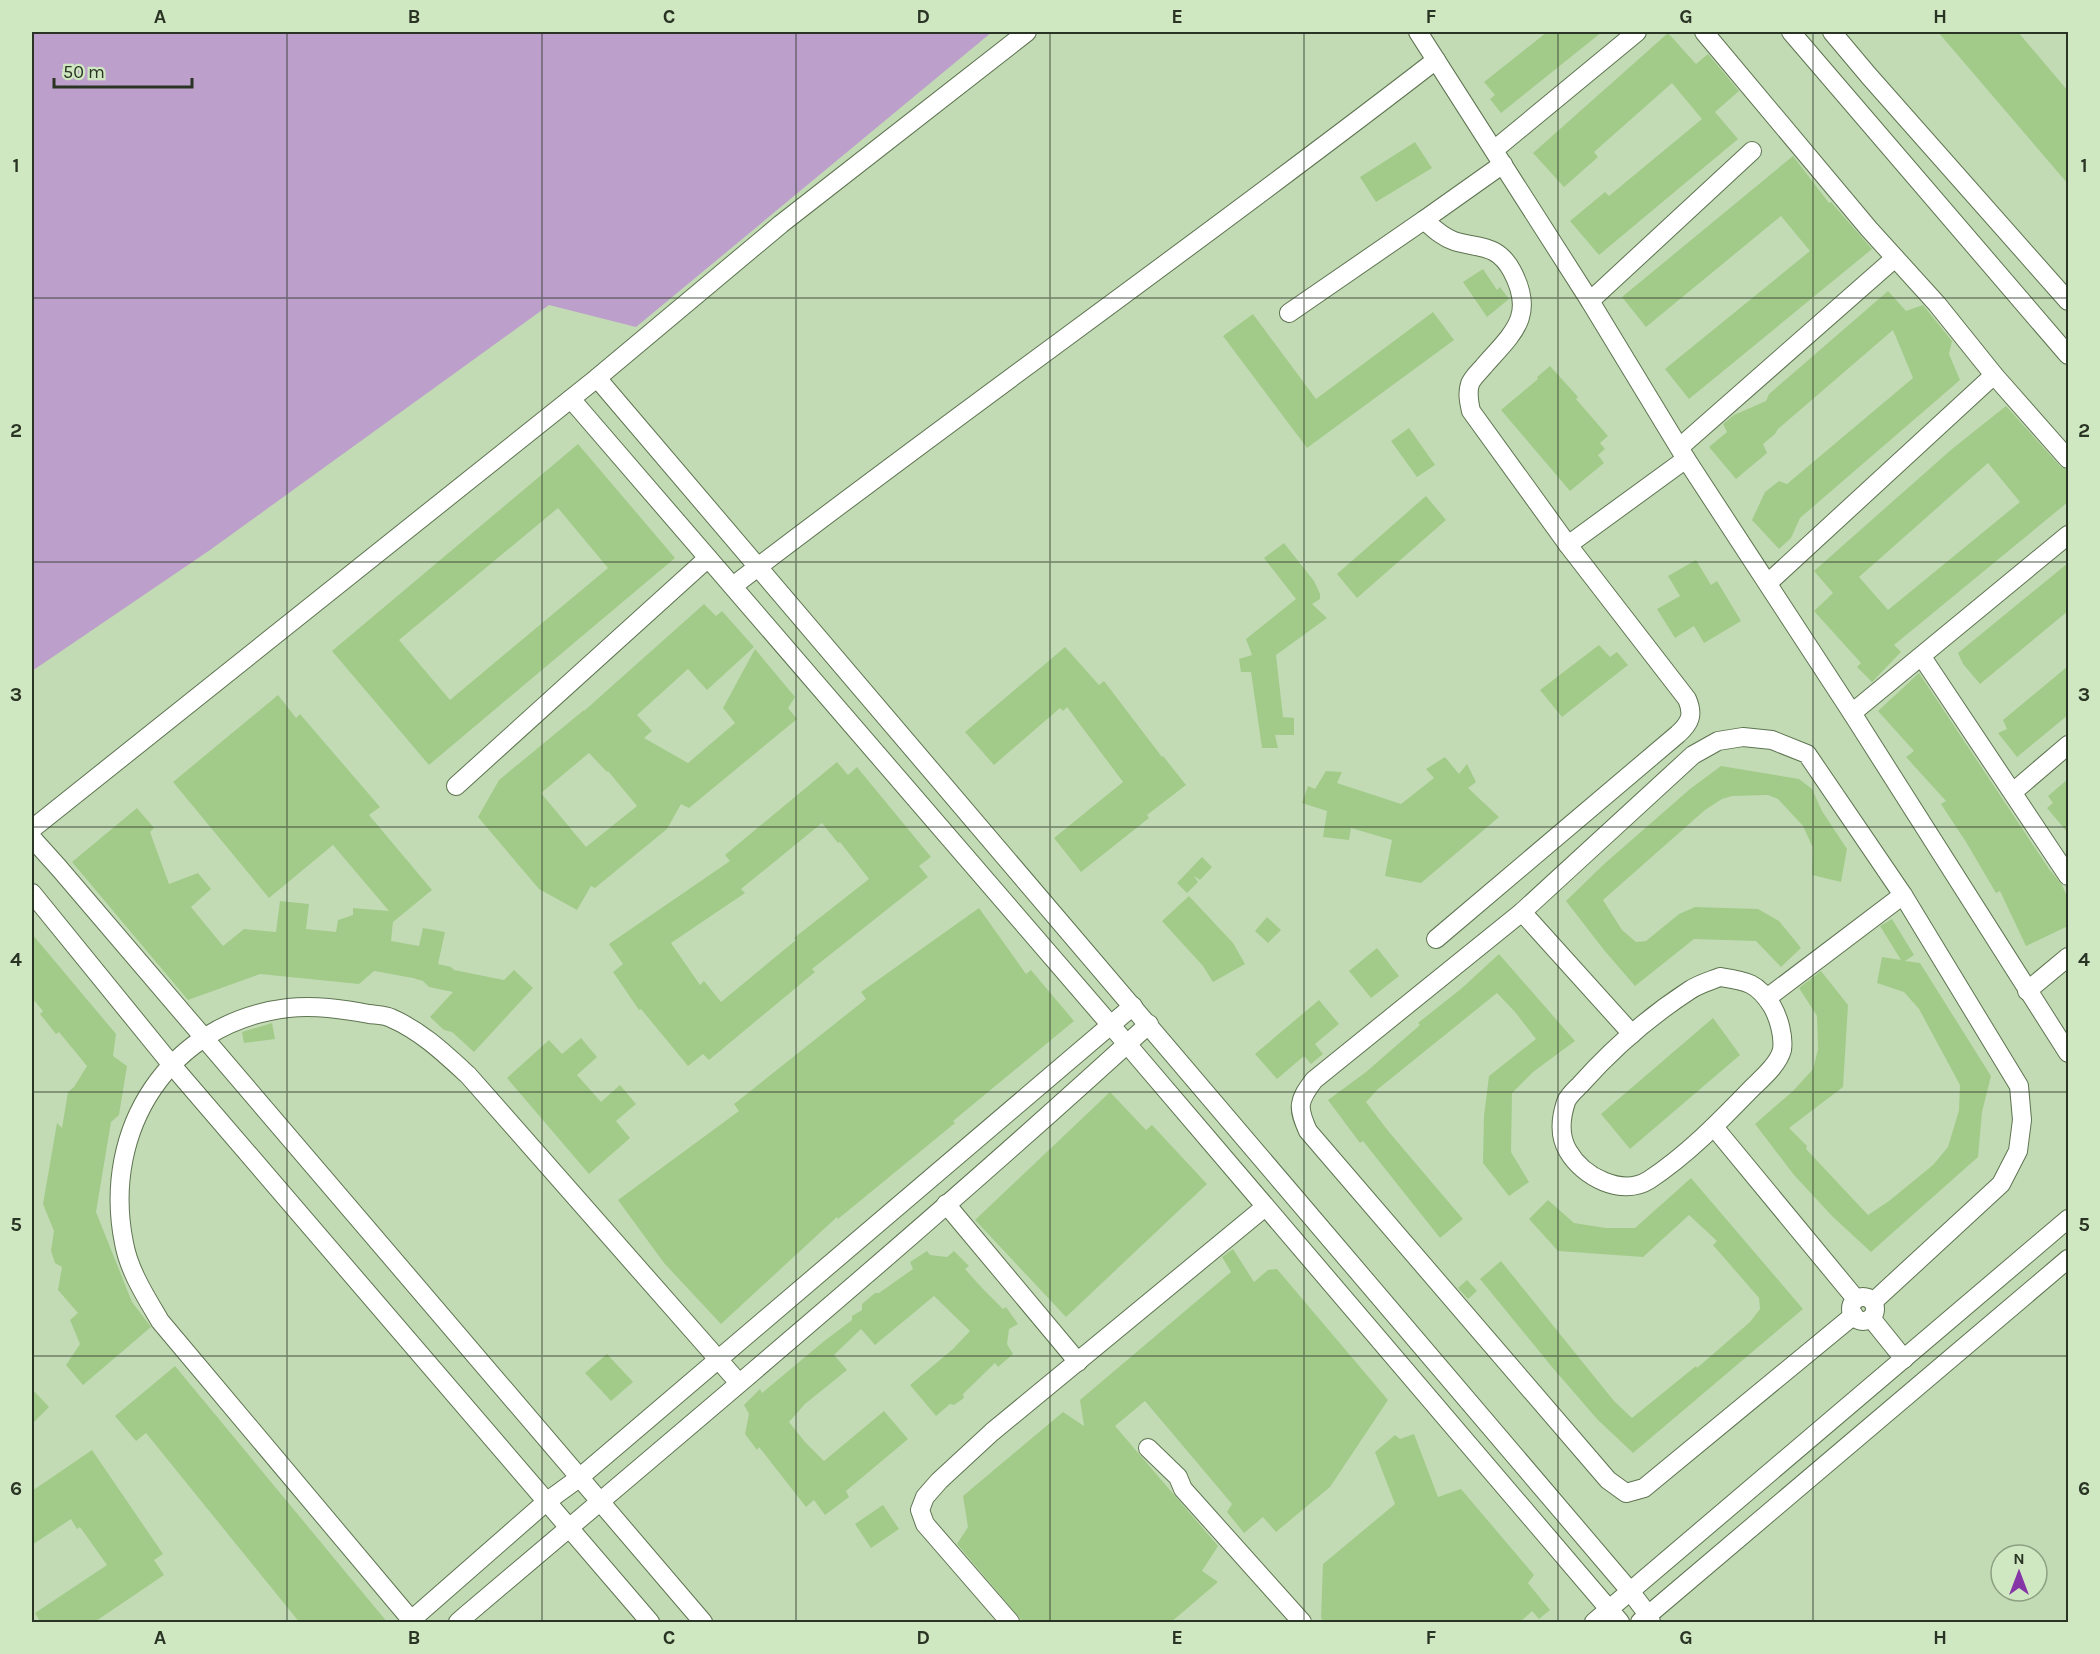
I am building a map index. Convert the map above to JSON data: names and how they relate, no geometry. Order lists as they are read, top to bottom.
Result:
{
  "scale_bar": "50 m",
  "north": "top",
  "grid": {
    "columns": [
      "A",
      "B",
      "C",
      "D",
      "E",
      "F",
      "G",
      "H"
    ],
    "rows": [
      "1",
      "2",
      "3",
      "4",
      "5",
      "6"
    ]
  }
}
